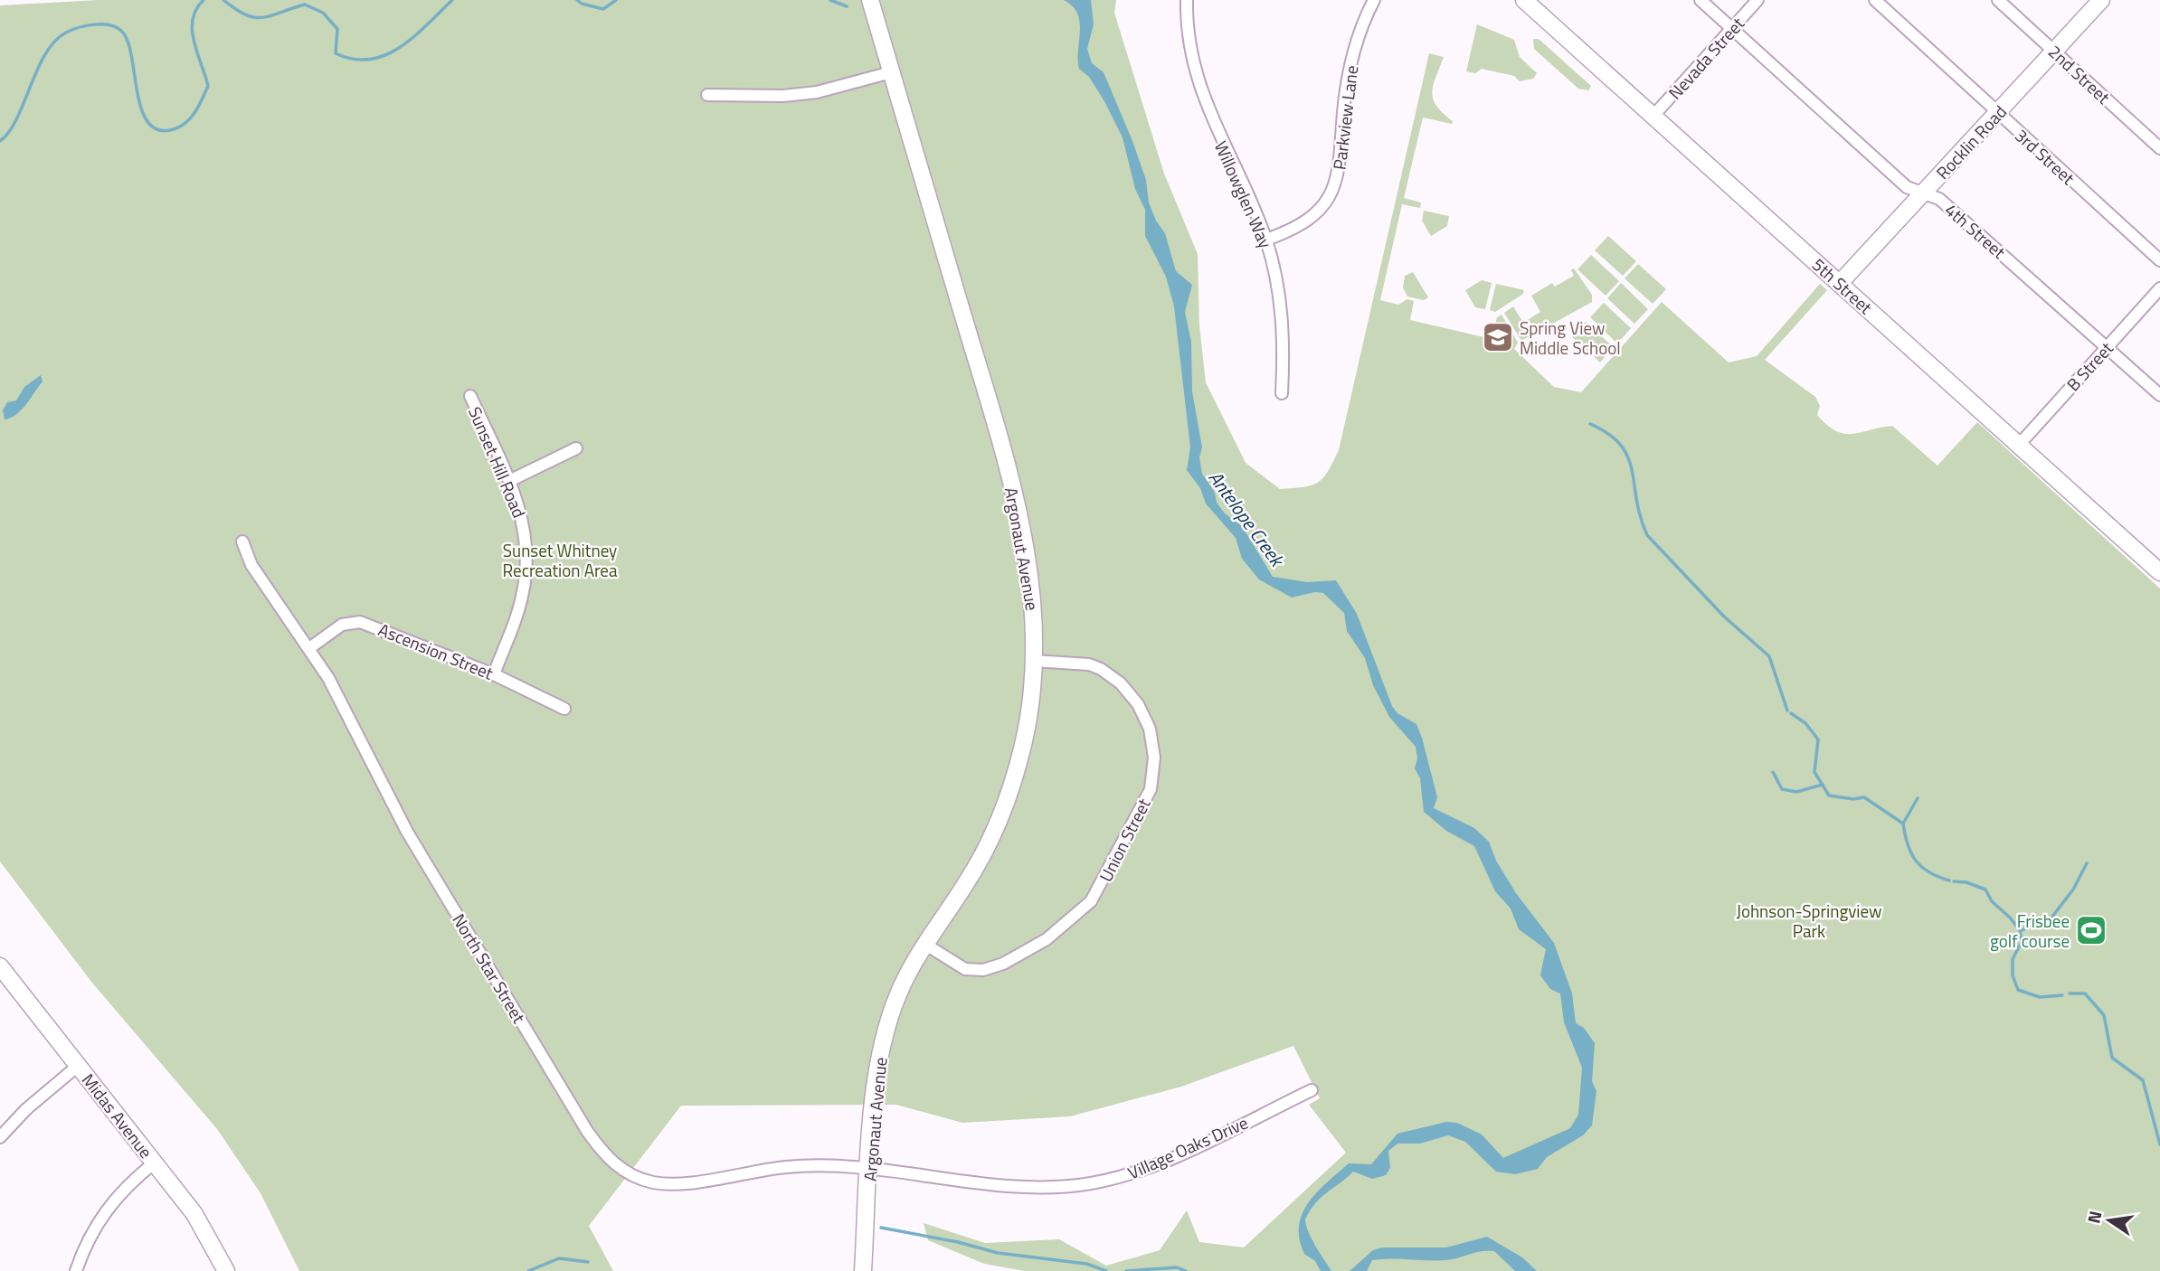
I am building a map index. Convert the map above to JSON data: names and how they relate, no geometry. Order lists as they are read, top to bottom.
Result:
{
  "streets": {
    "street": [
      "Nevada Street",
      "2nd Street",
      "Parkview Lane",
      "Rocklin Road",
      "3rd Street",
      "Willowglen Way",
      "4th Street",
      "5th Street",
      "B Street",
      "Sunset Hill Road",
      "Argonaut Avenue",
      "Ascension Street",
      "Union Street",
      "North Star Street",
      "Midas Avenue",
      "Village Oaks Drive"
    ]
  },
  "crossings": [
    ["Nevada Street", "4th Street"],
    ["Nevada Street", "5th Street"],
    ["2nd Street", "Rocklin Road"],
    ["Parkview Lane", "Willowglen Way"],
    ["Rocklin Road", "3rd Street"],
    ["Rocklin Road", "4th Street"],
    ["Rocklin Road", "5th Street"],
    ["4th Street", "B Street"],
    ["5th Street", "B Street"],
    ["Sunset Hill Road", "Ascension Street"],
    ["Argonaut Avenue", "Union Street"],
    ["Argonaut Avenue", "North Star Street"],
    ["Argonaut Avenue", "Village Oaks Drive"],
    ["Ascension Street", "North Star Street"],
    ["North Star Street", "Village Oaks Drive"]
  ],
  "water": ["Antelope Creek"],
  "parks": ["Sunset Whitney Recreation Area", "Johnson-Springview Park"],
  "places": {
    "school or university": ["Spring View Middle School"],
    "sports": ["Frisbee golf course"]
  },
  "north": "left"
}
